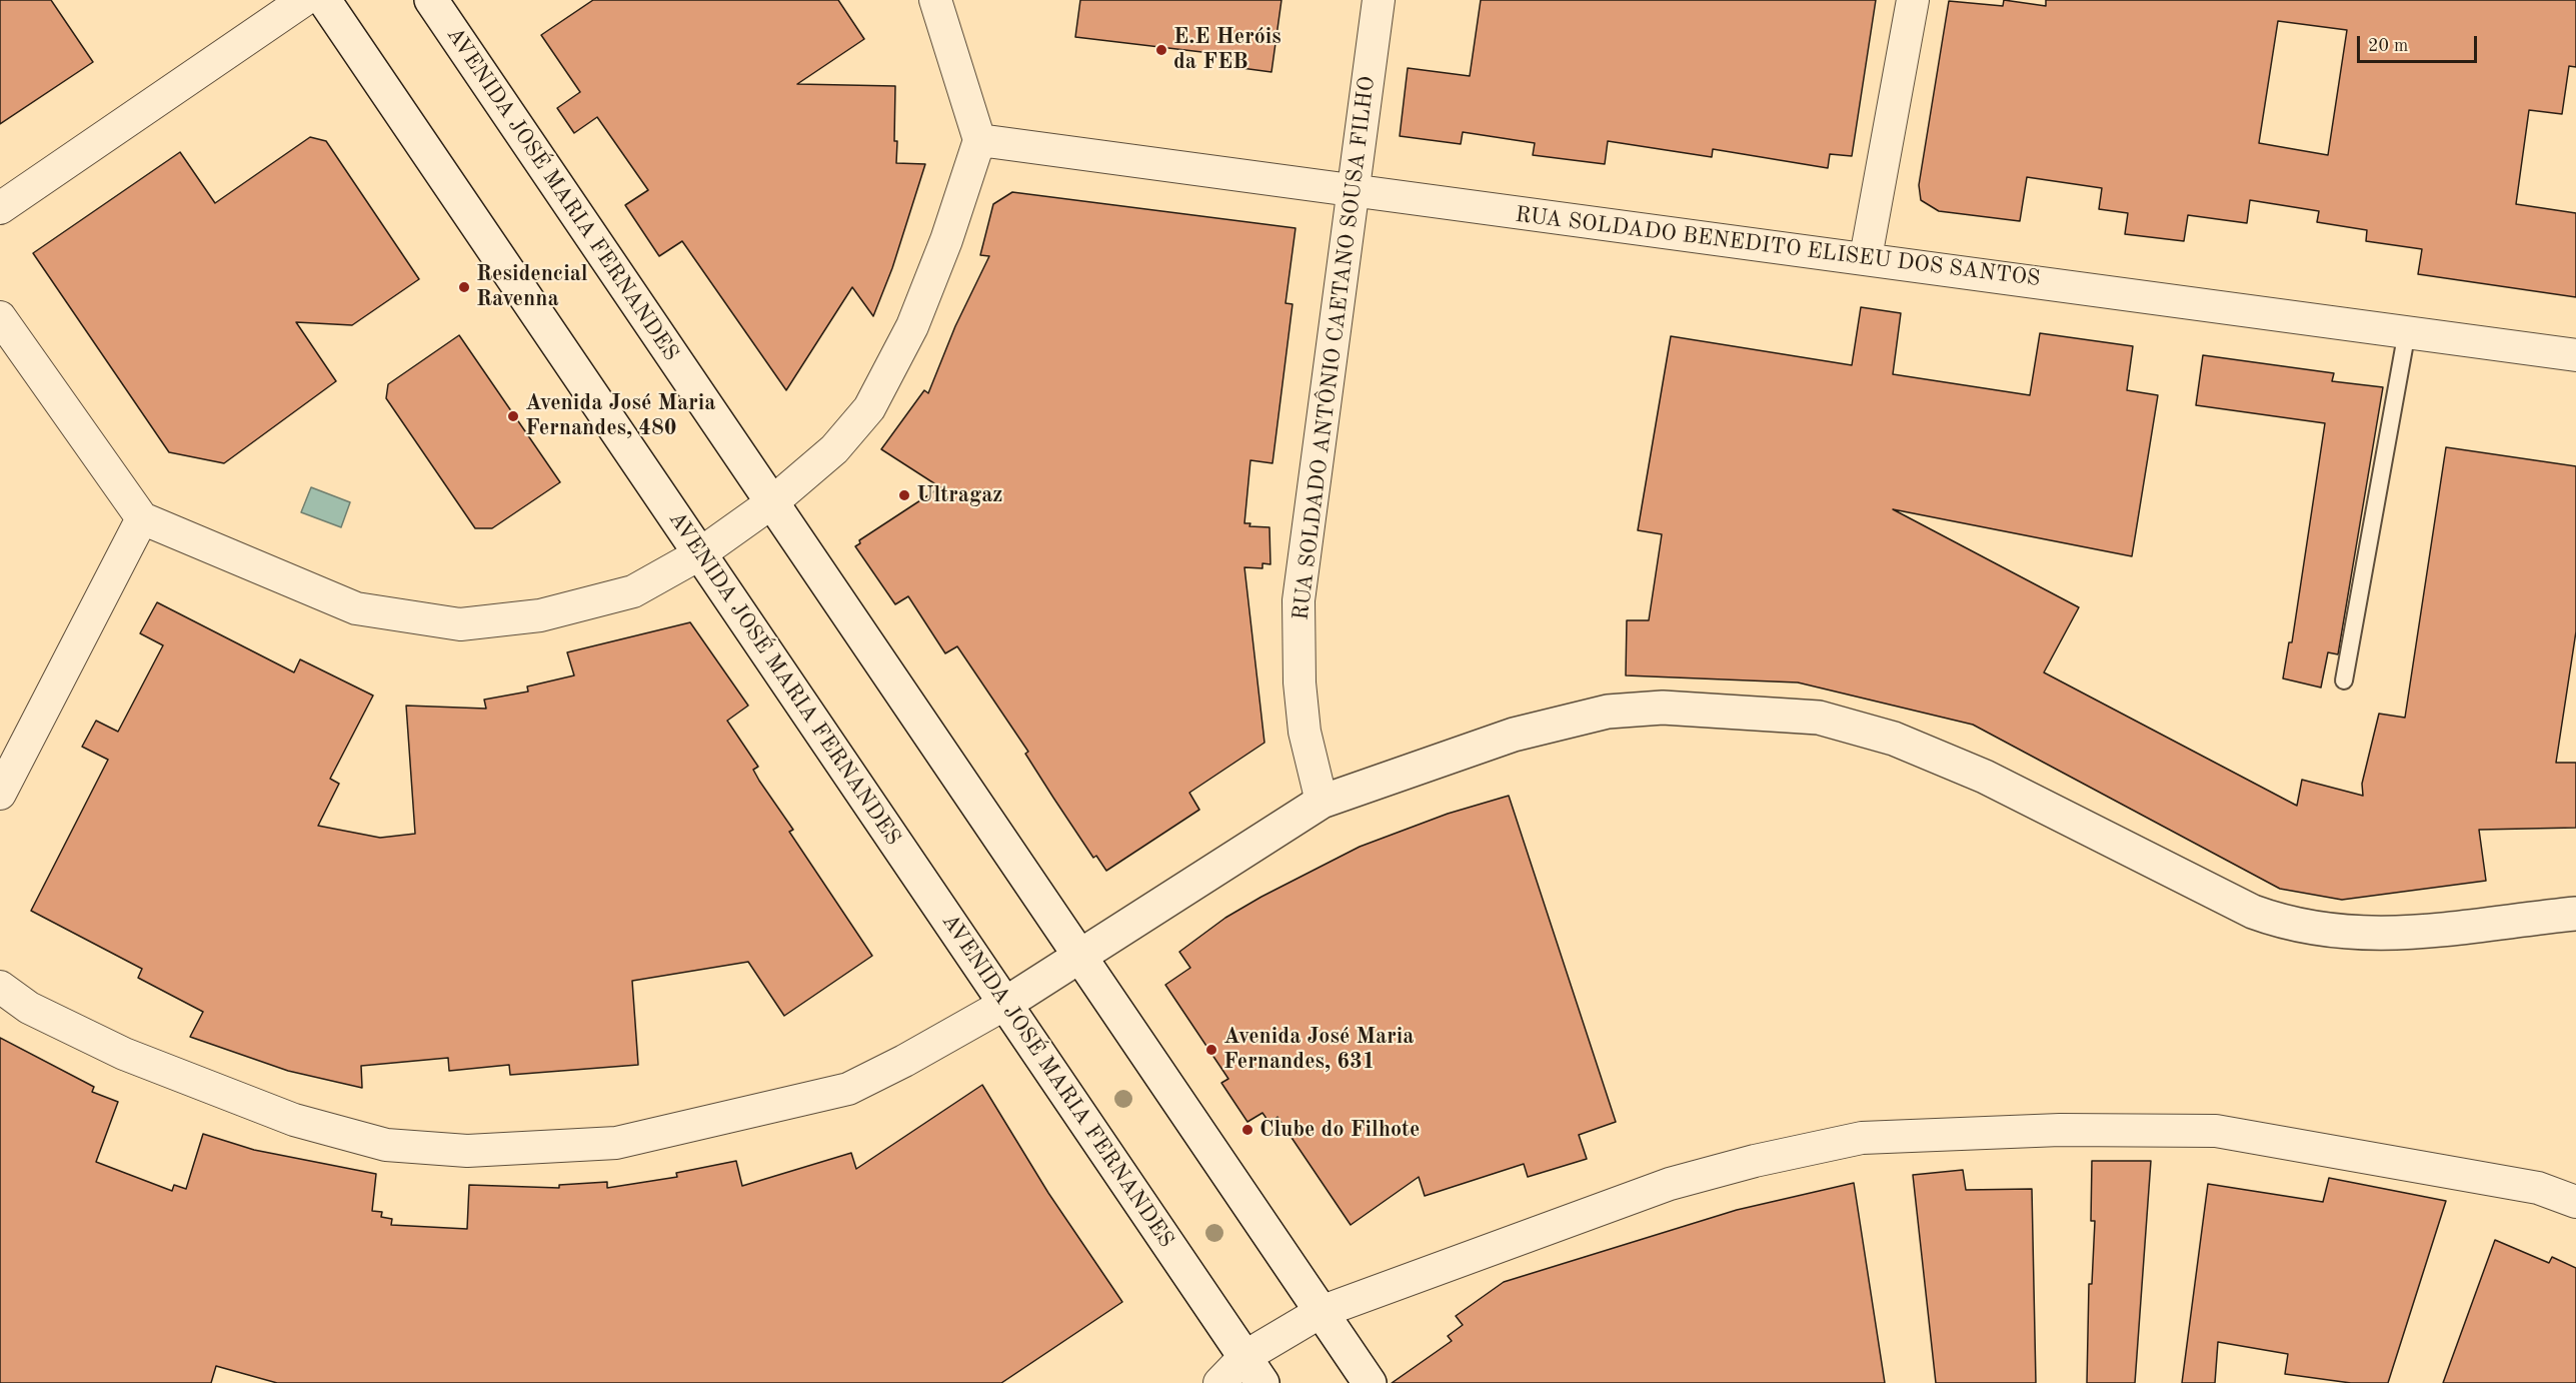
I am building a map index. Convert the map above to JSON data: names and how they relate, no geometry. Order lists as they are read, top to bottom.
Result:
{
  "streets": {
    "main road": ["AVENIDA JOSÉ MARIA FERNANDES"],
    "street": ["RUA SOLDADO BENEDITO ELISEU DOS SANTOS", "RUA SOLDADO ANTÔNIO CAETANO SOUSA FILHO"]
  },
  "crossings": [
    ["RUA SOLDADO BENEDITO ELISEU DOS SANTOS", "RUA SOLDADO ANTÔNIO CAETANO SOUSA FILHO"]
  ],
  "places": [
    "E.E Heróis da FEB",
    "Residencial Ravenna",
    "Avenida José Maria Fernandes, 480",
    "Ultragaz",
    "Avenida José Maria Fernandes, 631",
    "Clube do Filhote"
  ],
  "scale_bar": "20 m"
}
